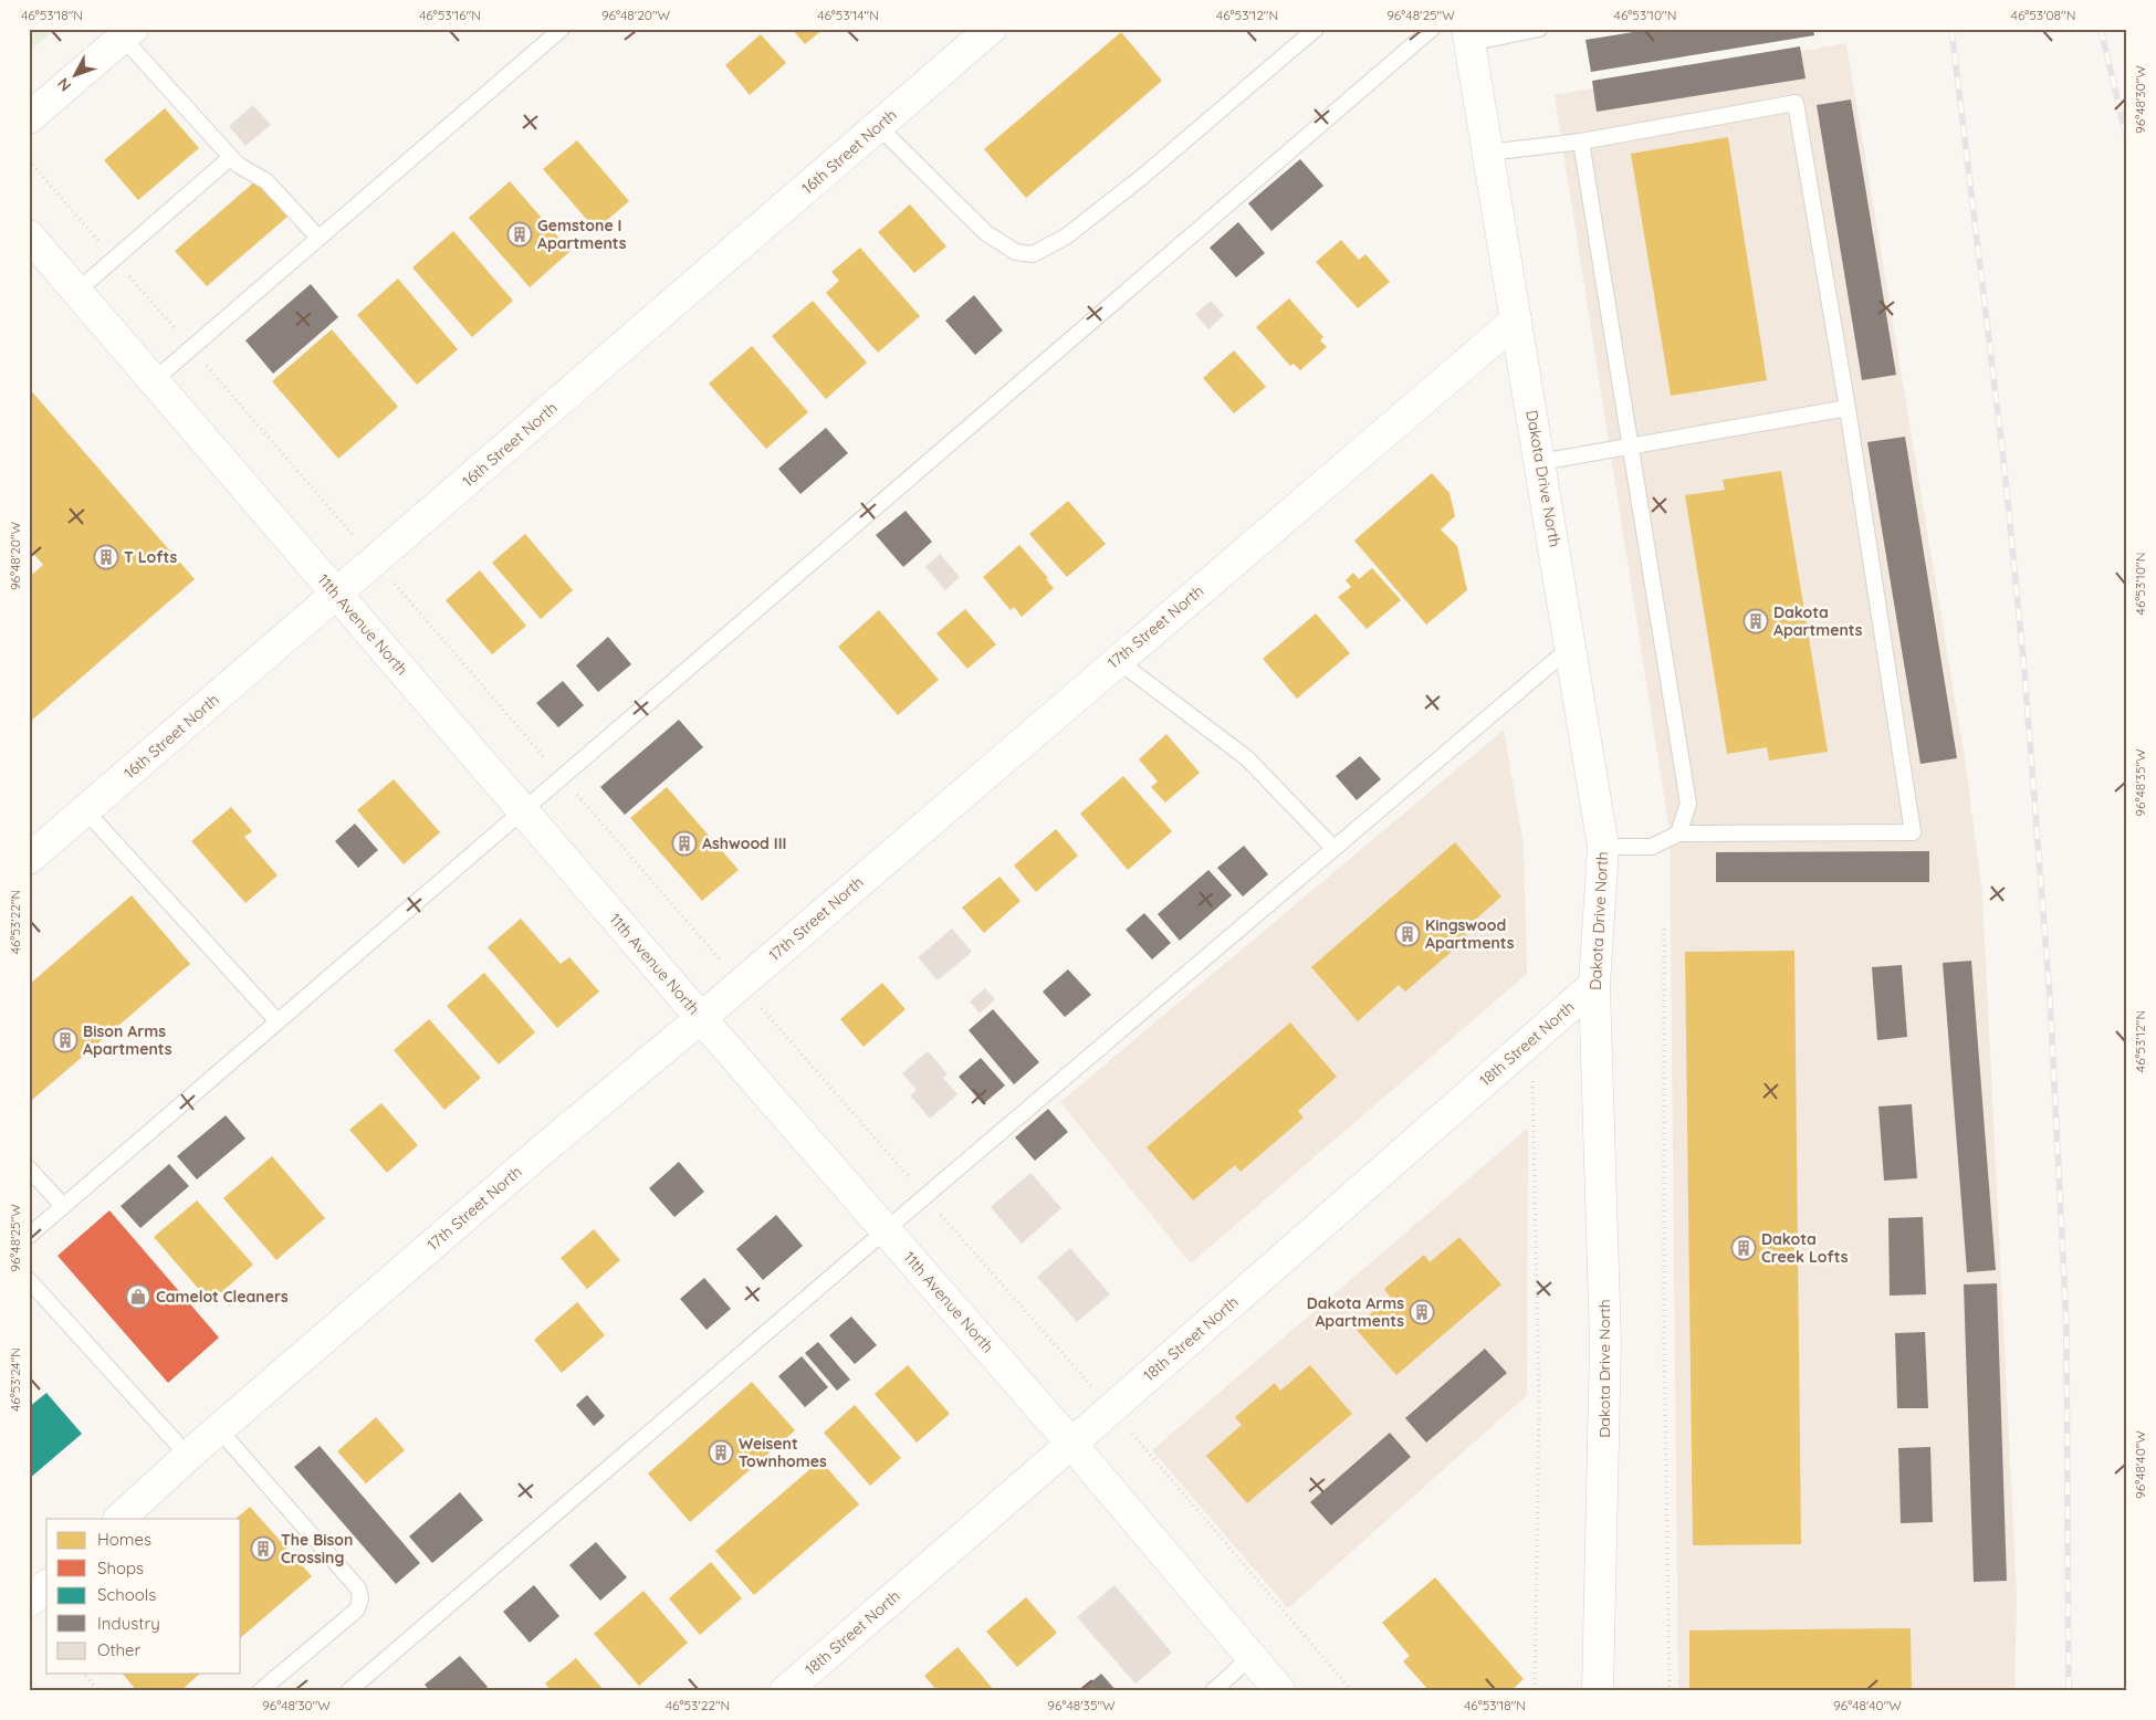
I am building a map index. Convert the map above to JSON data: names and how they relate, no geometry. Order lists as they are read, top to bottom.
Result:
{
  "streets": {
    "street": [
      "16th Street North",
      "Dakota Drive North",
      "11th Avenue North",
      "17th Street North",
      "18th Street North"
    ]
  },
  "crossings": [
    ["16th Street North", "11th Avenue North"],
    ["Dakota Drive North", "17th Street North"],
    ["Dakota Drive North", "18th Street North"],
    ["11th Avenue North", "17th Street North"],
    ["11th Avenue North", "18th Street North"]
  ],
  "places": {
    "building": [
      "Gemstone I Apartments",
      "T Lofts",
      "Dakota Apartments",
      "Ashwood III",
      "Kingswood Apartments",
      "Bison Arms Apartments",
      "Dakota Creek Lofts",
      "Dakota Arms Apartments",
      "Weisent Townhomes",
      "The Bison Crossing"
    ],
    "shop": ["Camelot Cleaners"]
  },
  "legend": [
    "Homes",
    "Shops",
    "Schools",
    "Industry",
    "Other"
  ],
  "north": "bottom left",
  "coordinates": [
    "46°53'18\"N",
    "46°53'16\"N",
    "96°48'20\"W",
    "46°53'14\"N",
    "46°53'12\"N",
    "96°48'25\"W",
    "46°53'10\"N",
    "46°53'08\"N",
    "96°48'30\"W",
    "96°48'35\"W",
    "46°53'22\"N",
    "46°53'24\"N",
    "96°48'40\"W"
  ]
}
